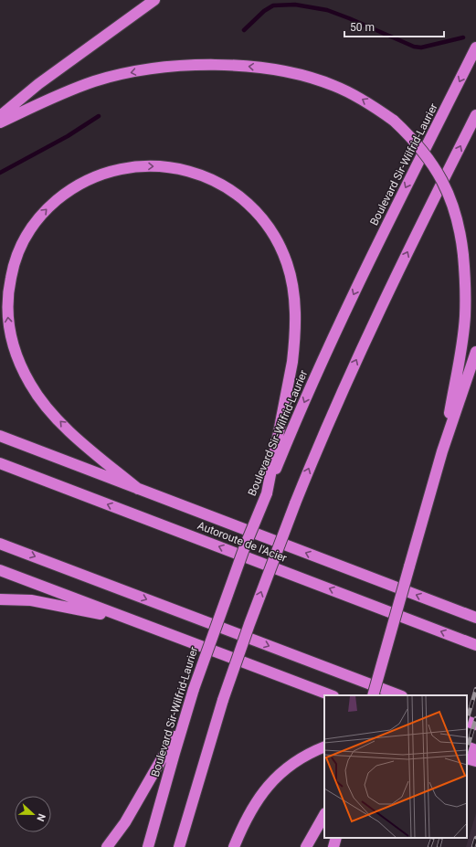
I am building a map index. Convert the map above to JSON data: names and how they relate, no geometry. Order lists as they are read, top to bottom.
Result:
{
  "streets": {
    "highway": ["Boulevard Sir-Wilfrid-Laurier", "Autoroute de l'Acier"]
  },
  "scale_bar": "50 m",
  "north": "right"
}
